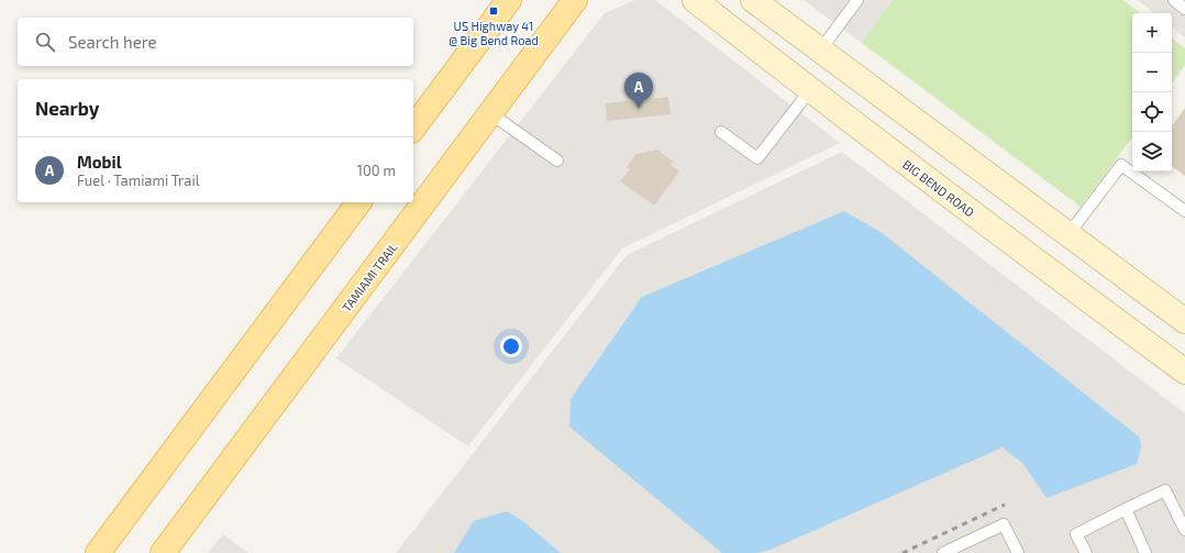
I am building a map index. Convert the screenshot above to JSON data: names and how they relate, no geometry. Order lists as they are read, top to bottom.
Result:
{
  "streets": {
    "main road": ["BIG BEND ROAD", "TAMIAMI TRAIL"]
  },
  "places": {
    "transit": ["US Highway 41 @ Big Bend Road"]
  },
  "page": {
    "map_buttons": ["+", "−"],
    "search": "Search here",
    "pins": "A",
    "heading": "Nearby",
    "list": [
      {
        "mark": "A",
        "name": "Mobil",
        "note": "Fuel · Tamiami Trail",
        "value": "100 m"
      }
    ]
  }
}
